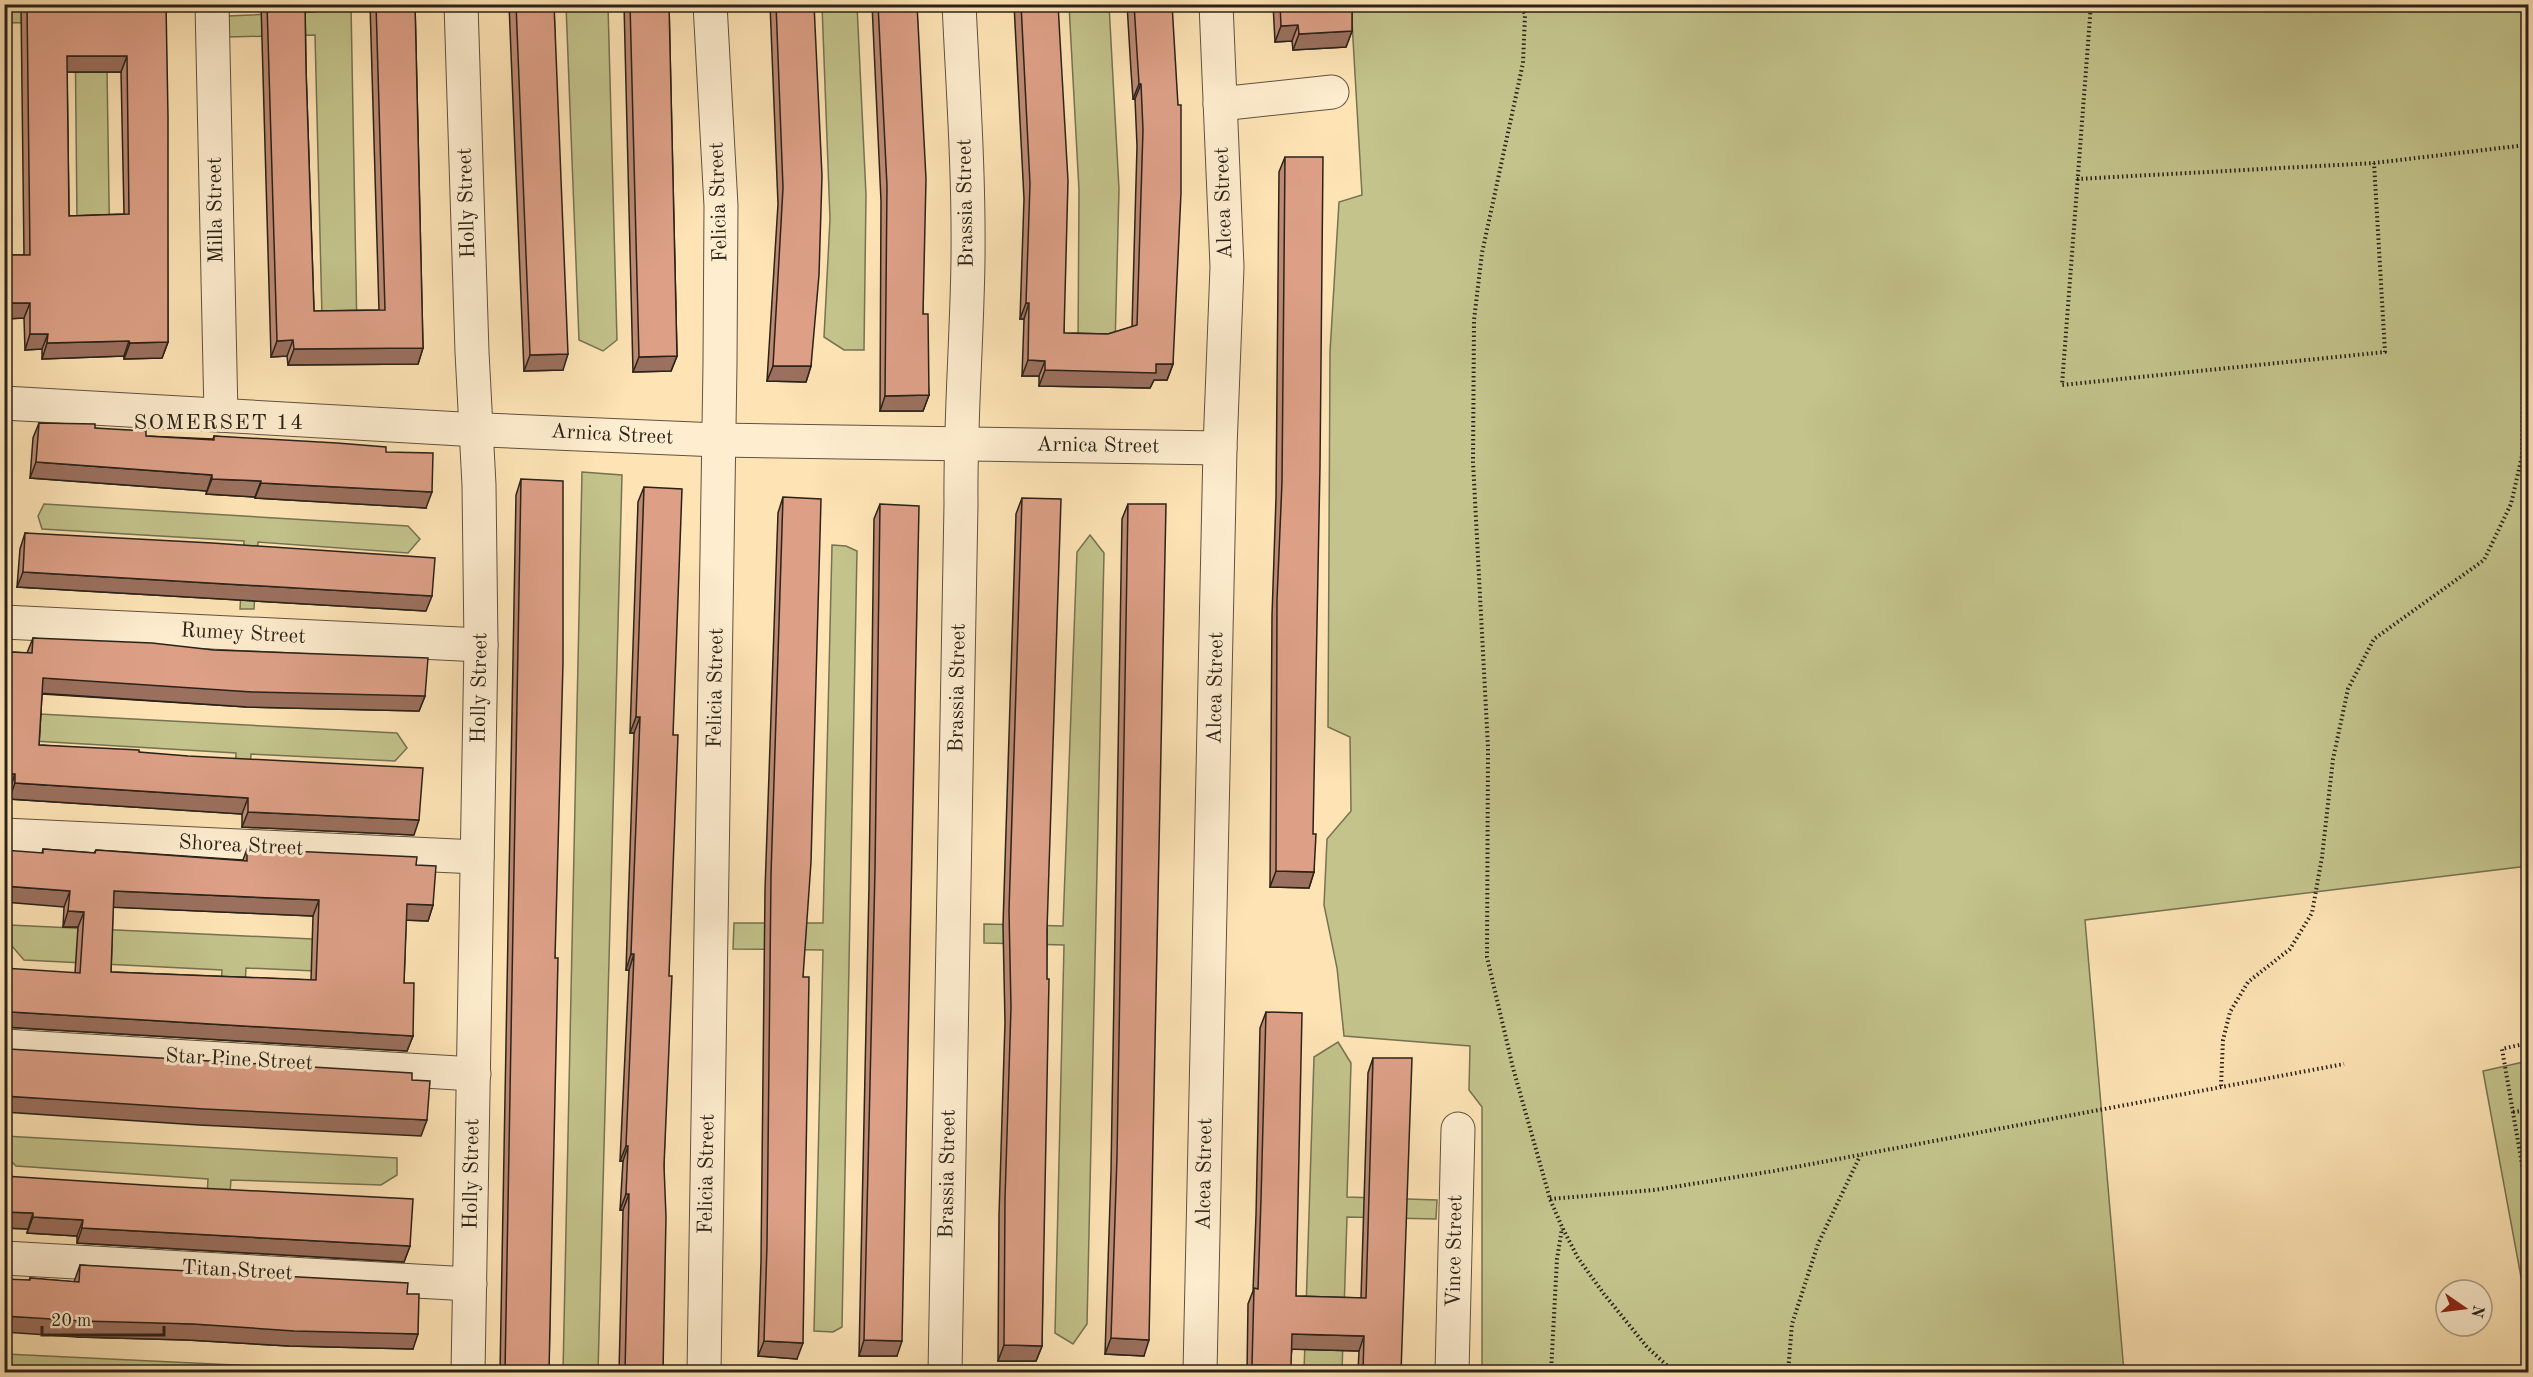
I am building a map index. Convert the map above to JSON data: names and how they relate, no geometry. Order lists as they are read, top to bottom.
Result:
{
  "streets": {
    "street": [
      "Felicia Street",
      "Holly Street",
      "Brassia Street",
      "Alcea Street",
      "Milla Street",
      "Arnica Street",
      "Rumey Street",
      "Shorea Street",
      "Star Pine Street",
      "Vince Street",
      "Titan Street"
    ]
  },
  "crossings": [
    ["Felicia Street", "Arnica Street"],
    ["Holly Street", "Arnica Street"],
    ["Holly Street", "Rumey Street"],
    ["Holly Street", "Shorea Street"],
    ["Holly Street", "Star Pine Street"],
    ["Holly Street", "Titan Street"],
    ["Brassia Street", "Arnica Street"],
    ["Alcea Street", "Arnica Street"],
    ["Milla Street", "Arnica Street"]
  ],
  "districts": ["SOMERSET 14"],
  "scale_bar": "20 m",
  "north": "right"
}
